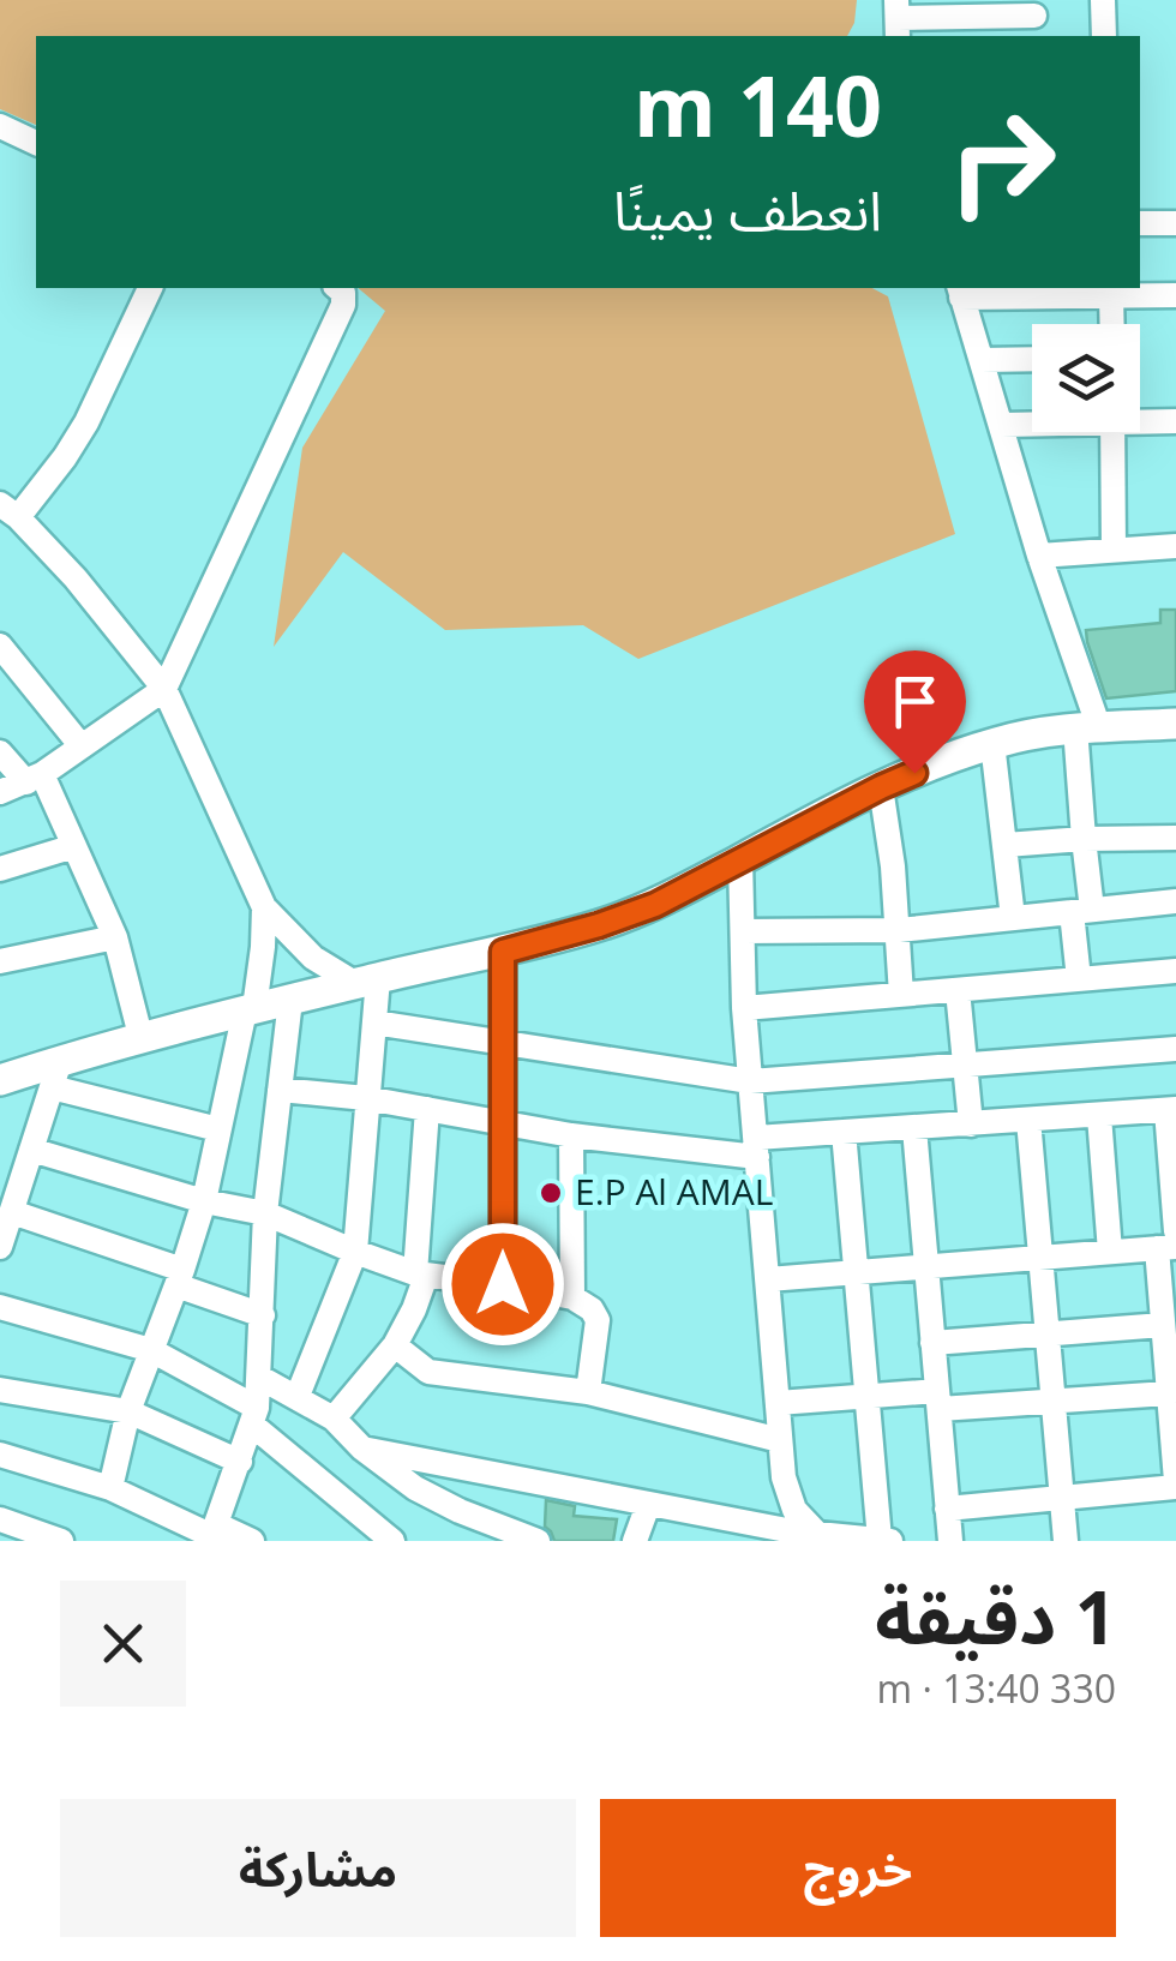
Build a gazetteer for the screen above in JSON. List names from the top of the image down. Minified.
{"places":["E.P Al AMAL"],"page":{"turn":["140 m","انعطف يمينًا"],"heading":["1 دقيقة","330 m · 13:40"],"buttons":["خروج","مشاركة"]}}
